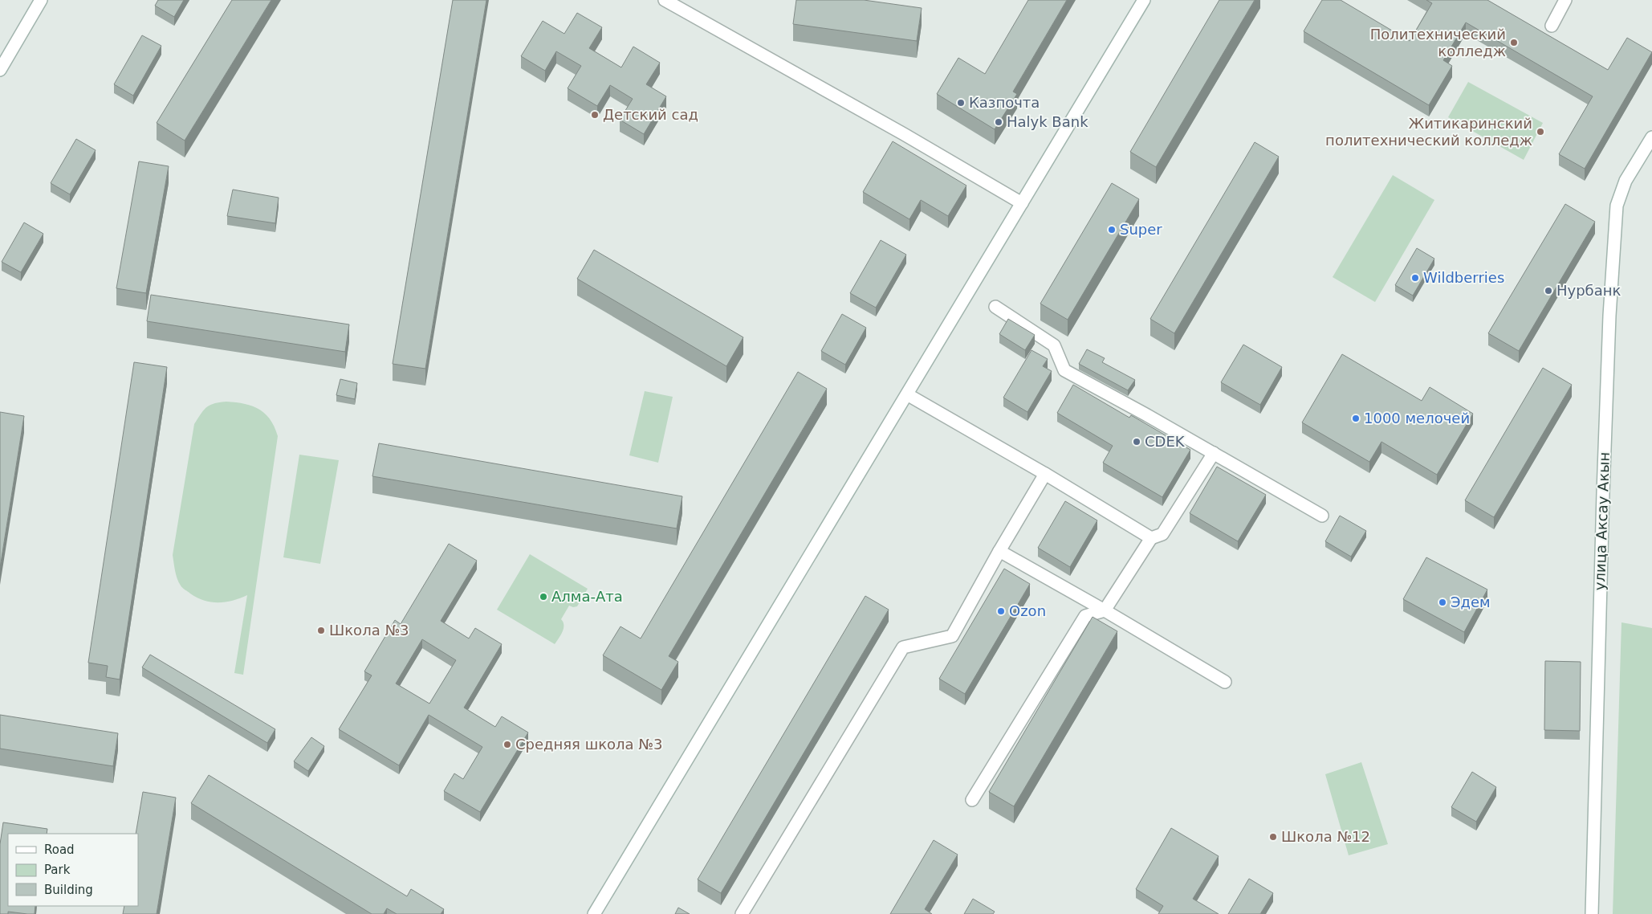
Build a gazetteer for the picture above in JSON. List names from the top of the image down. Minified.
{"streets":{"street":["улица Аксау Акын"]},"places":["Политехнический колледж","Казпочта","Детский сад","Halyk Bank","Житикаринский политехнический колледж","Super","Wildberries","Нурбанк","1000 мелочей","CDEK","Алма-Ата","Эдем","Ozon","Школа №3","Средняя школа №3","Школа №12"],"legend":["Road","Park","Building"]}
